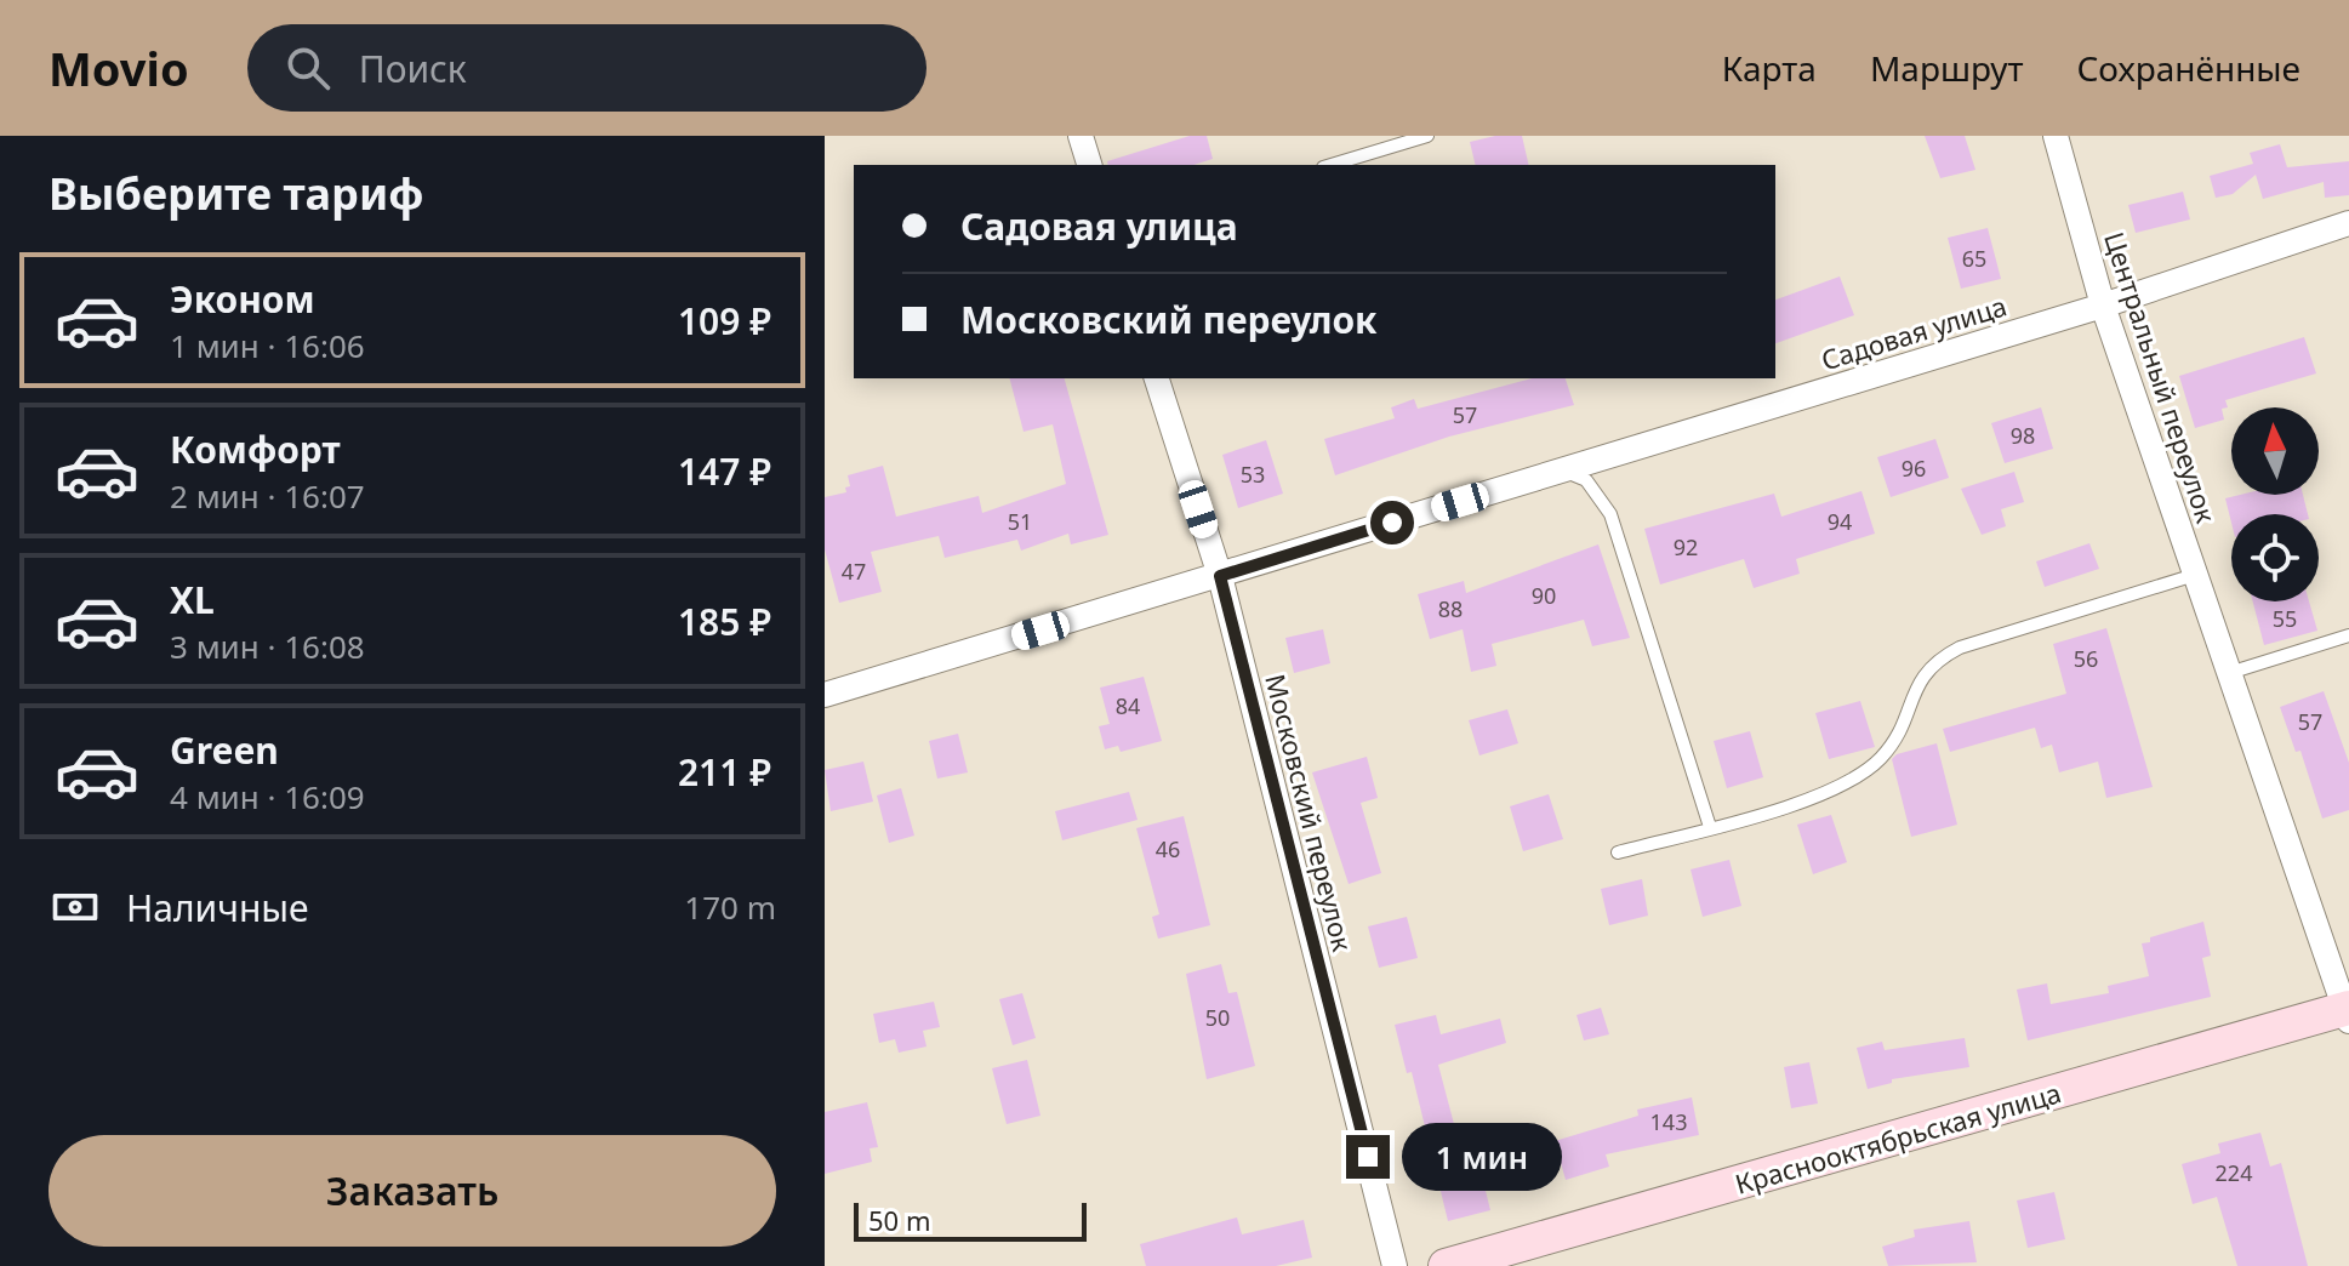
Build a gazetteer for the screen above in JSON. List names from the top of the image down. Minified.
{"streets":{"main road":["Краснооктябрьская улица"],"street":["Садовая улица","Центральный переулок","Московский переулок"]},"crossings":[["Садовая улица","Центральный переулок"],["Садовая улица","Московский переулок"],["Центральный переулок","Краснооктябрьская улица"]],"house_numbers":["65","57","98","96","53","51","94","92","47","90","88","55","56","84","57","46","50","143","224"],"scale_bar":"50 m","north":"top","page":{"header":"Movio","search":"Поиск","nav":["Карта","Маршрут","Сохранённые"],"heading":"Выберите тариф","banner":["Садовая улица","Московский переулок"],"list":[{"name":"Эконом","note":"1 мин · 16:06","value":"109 ₽"},{"name":"Комфорт","note":"2 мин · 16:07","value":"147 ₽"},{"name":"XL","note":"3 мин · 16:08","value":"185 ₽"},{"name":"Green","note":"4 мин · 16:09","value":"211 ₽"}],"pay":["Наличные","170 m"],"buttons":"Заказать","bubble":"1 мин","scale":"50 m"}}
